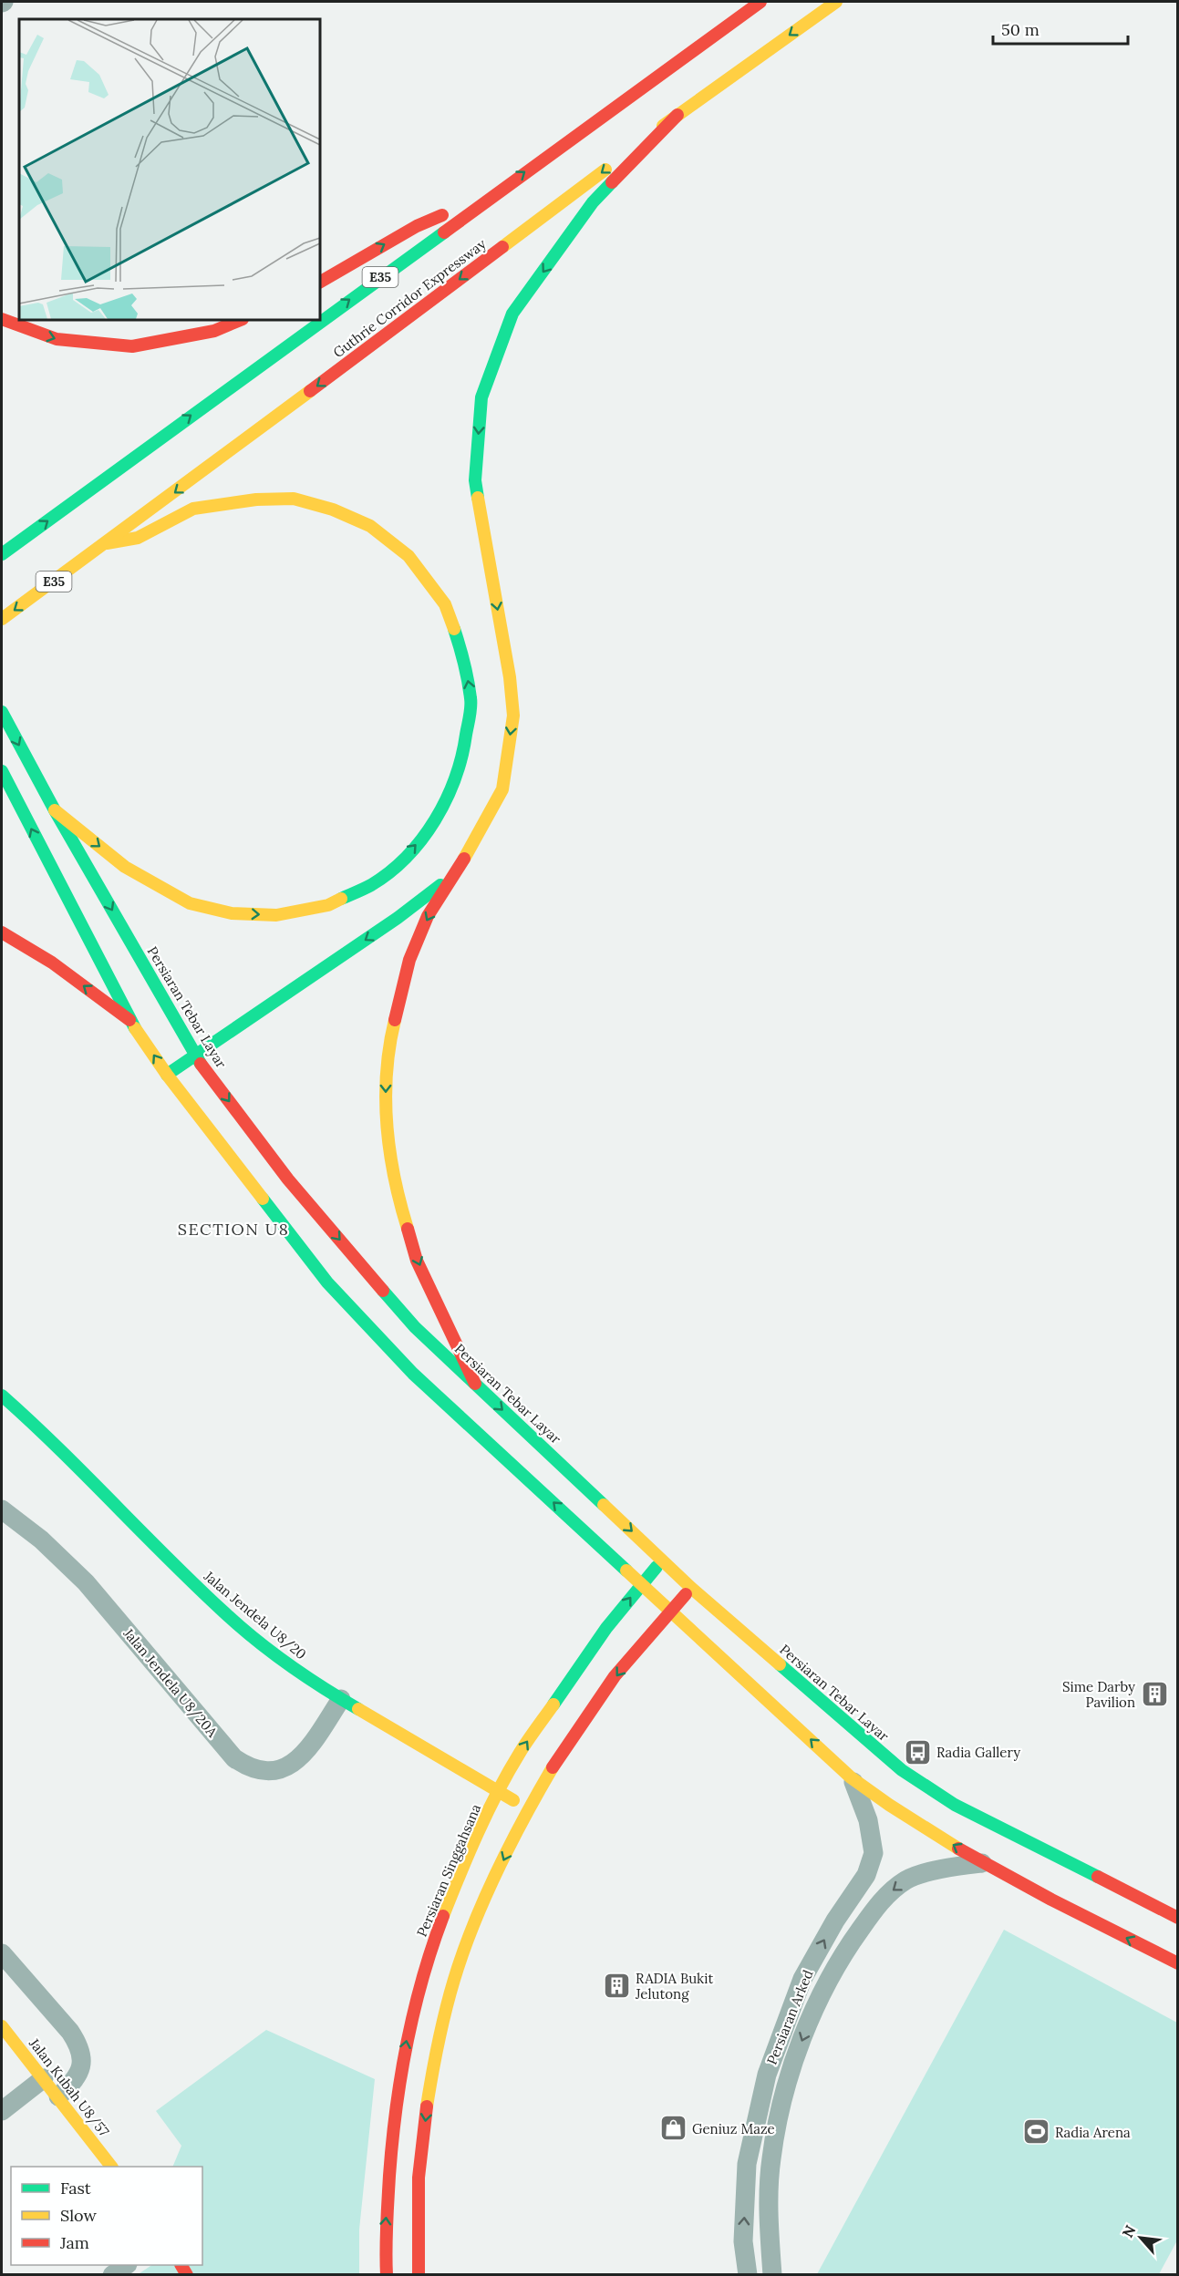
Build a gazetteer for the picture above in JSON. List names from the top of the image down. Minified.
{"streets":{"main road":["E35","Guthrie Corridor Expressway","Persiaran Tebar Layar","Jalan Jendela U8/20","Persiaran Singgahsana","Jalan Kubah U8/57"],"street":["Jalan Jendela U8/20A","Persiaran Arked"]},"crossings":[["Persiaran Tebar Layar","Persiaran Singgahsana"],["Jalan Jendela U8/20","Jalan Jendela U8/20A"],["Jalan Jendela U8/20","Persiaran Singgahsana"]],"districts":["SECTION U8"],"places":{"building":["Sime Darby Pavilion","RADIA Bukit Jelutong"],"bus stop":["Radia Gallery"],"shop":["Geniuz Maze"],"sports":["Radia Arena"]},"legend":["Fast","Slow","Jam"],"scale_bar":"50 m","north":"top left"}
